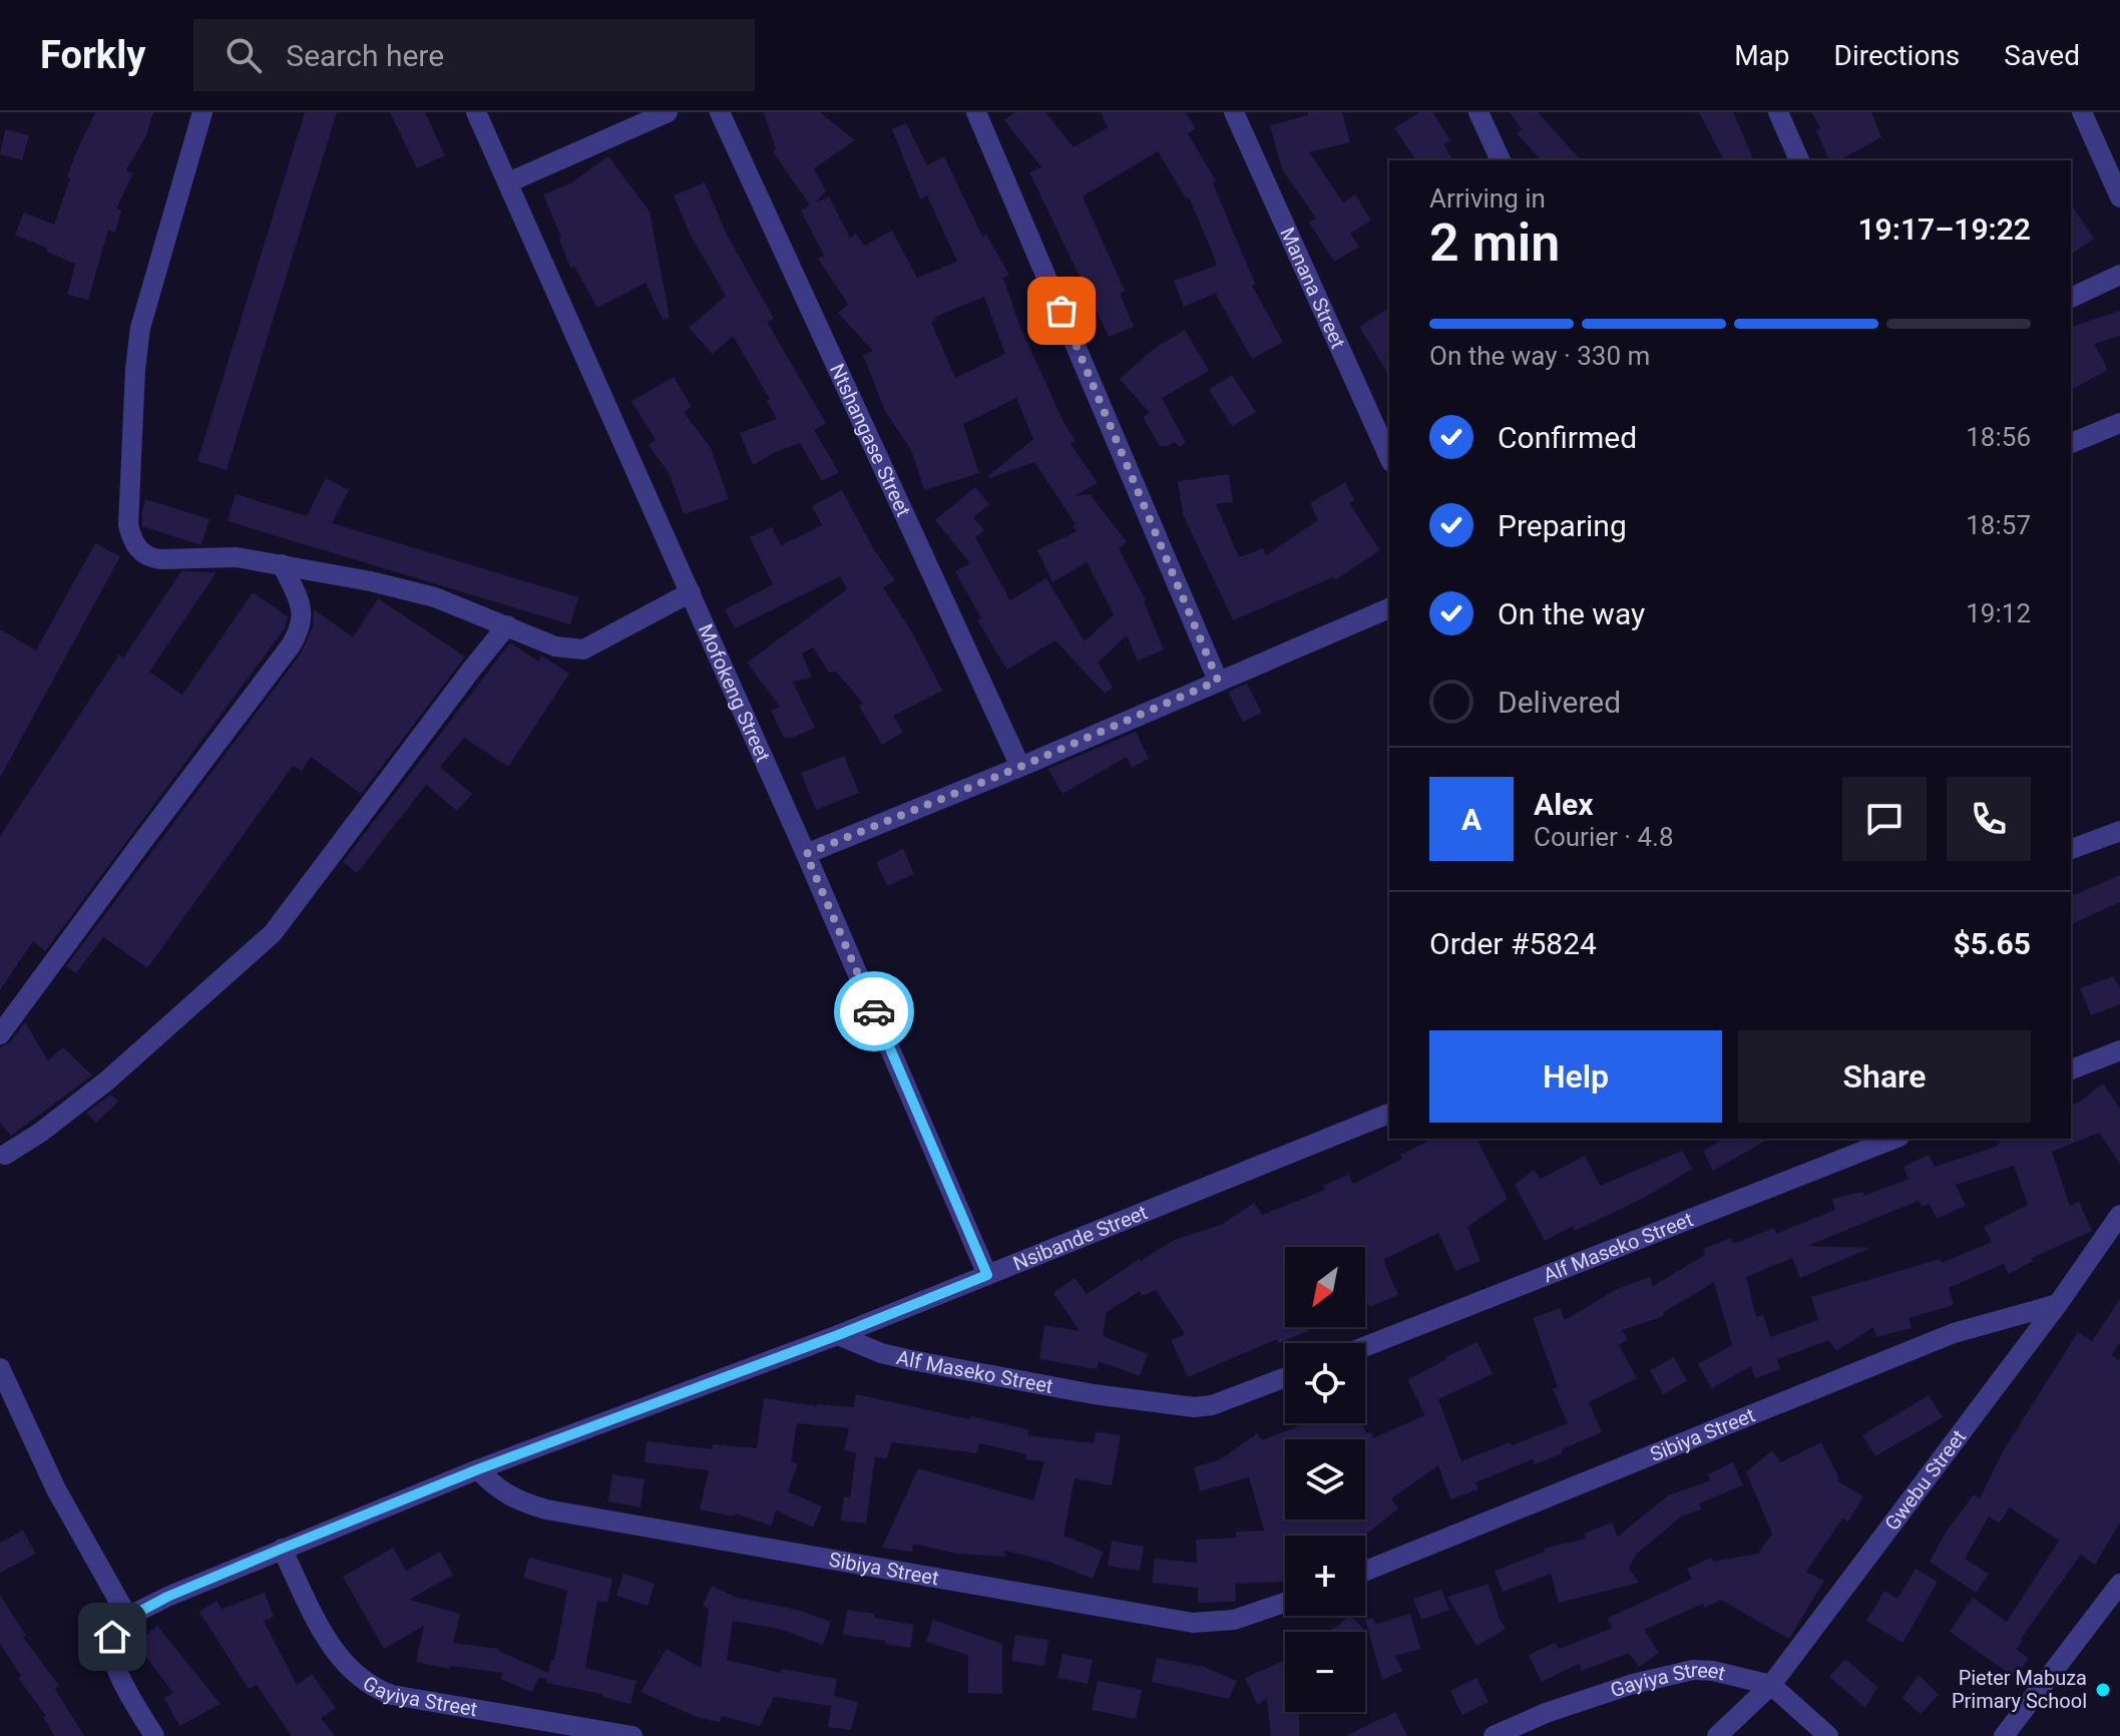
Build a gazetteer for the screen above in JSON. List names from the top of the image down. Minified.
{"streets":{"street":["Manana Street","Ntshangase Street","Mofokeng Street","Nsibande Street","Alf Maseko Street","Sibiya Street","Gwebu Street","Gayiya Street"]},"crossings":[["Mofokeng Street","Nsibande Street"],["Nsibande Street","Alf Maseko Street"],["Nsibande Street","Sibiya Street"],["Nsibande Street","Gayiya Street"],["Sibiya Street","Gwebu Street"],["Gwebu Street","Gayiya Street"]],"places":["Pieter Mabuza Primary School"],"north":"bottom left","page":{"header":"Forkly","search":"Search here","nav":["Map","Directions","Saved"],"heading":["2 min","Arriving in","19:17–19:22"],"panel":["Alex","Courier · 4.8","Order #5824","$5.65"],"bar":"On the way · 330 m","list":[["Confirmed","18:56"],["Preparing","18:57"],["On the way","19:12"],"Delivered"],"round":"A","buttons":["Help","Share"],"map_buttons":["+","−"]}}
